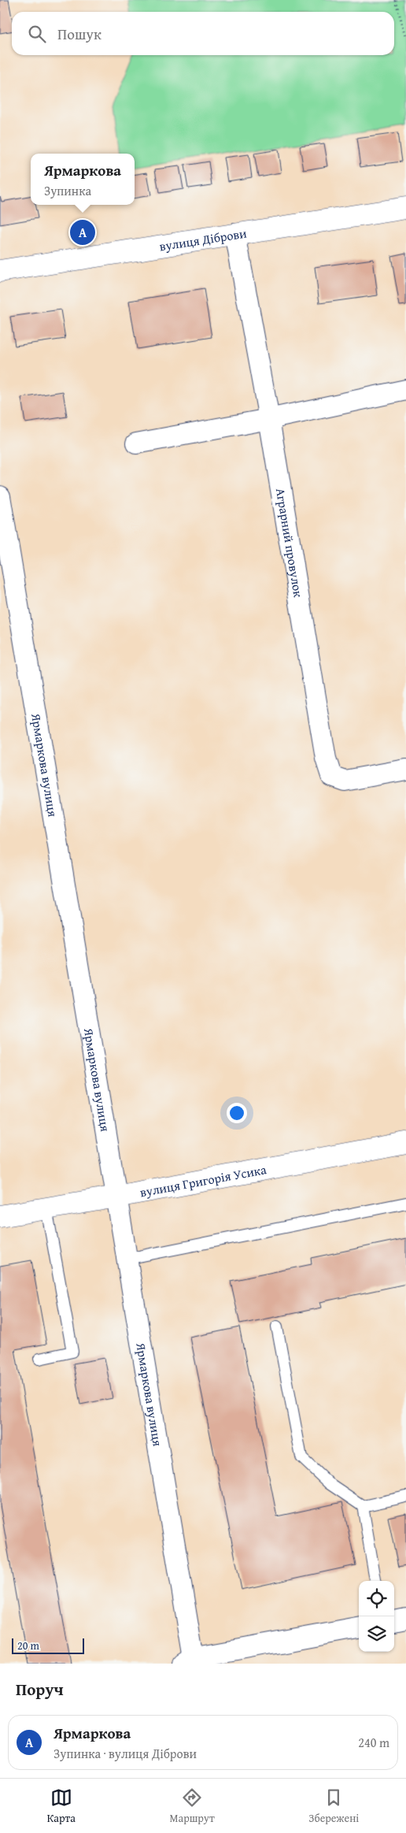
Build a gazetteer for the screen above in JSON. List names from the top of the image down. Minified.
{"streets":{"street":["вулиця Діброви","Аграрний провулок","Ярмаркова вулиця","вулиця Григорія Усика"]},"crossings":[["вулиця Діброви","Аграрний провулок"],["Ярмаркова вулиця","вулиця Григорія Усика"]],"scale_bar":"20 m","page":{"search":"Пошук","popup":["Ярмаркова","Зупинка"],"pins":"A","scale":"20 m","heading":"Поруч","list":[{"mark":"A","name":"Ярмаркова","note":"Зупинка · вулиця Діброви","value":"240 m"}],"nav":["Карта","Маршрут","Збережені"]}}
